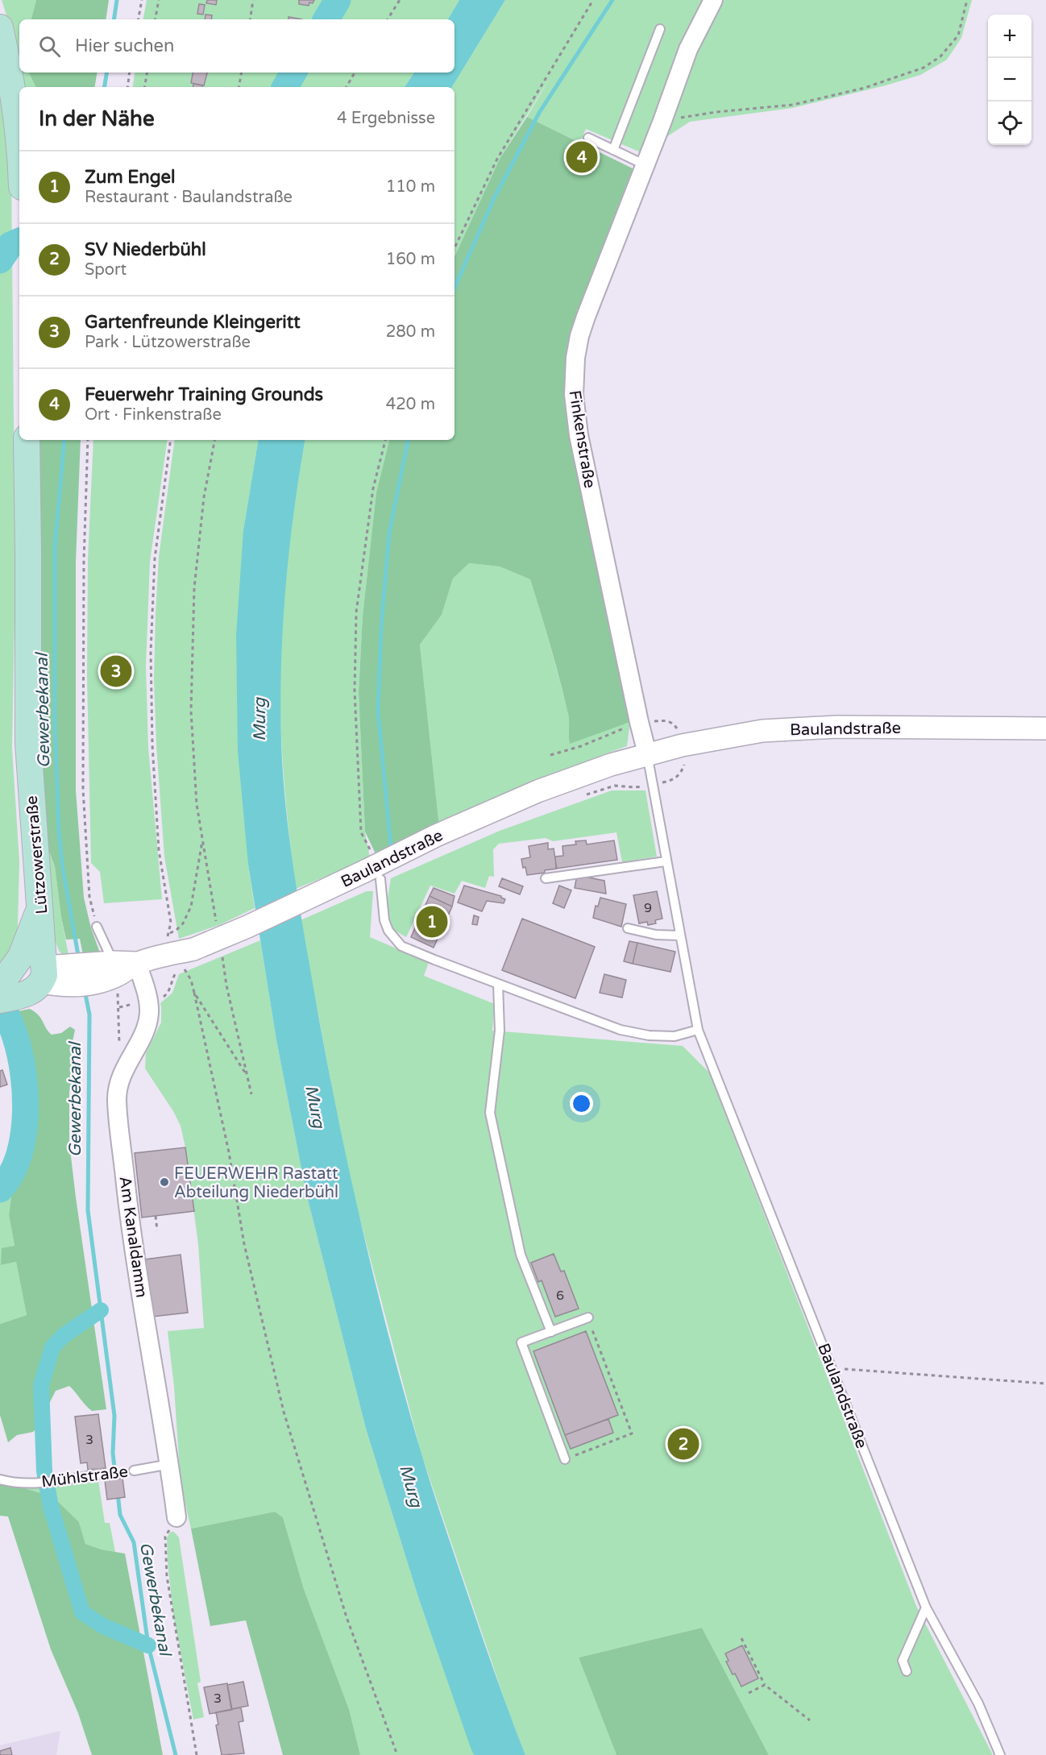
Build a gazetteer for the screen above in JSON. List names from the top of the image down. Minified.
{"streets":{"main road":["Baulandstraße","Lützowerstraße"],"street":["Finkenstraße","Am Kanaldamm"],"lane":["Mühlstraße"]},"crossings":[["Finkenstraße","Baulandstraße"],["Baulandstraße","Lützowerstraße"],["Baulandstraße","Am Kanaldamm"],["Am Kanaldamm","Mühlstraße"]],"water":["Gewerbekanal","Murg"],"places":["FEUERWEHR Rastatt Abteilung Niederbühl"],"house_numbers":["9","6","3","3"],"page":{"map_buttons":["+","−"],"search":"Hier suchen","heading":["In der Nähe","4 Ergebnisse"],"pins":["4","3","1","2"],"list":[{"mark":"1","name":"Zum Engel","note":"Restaurant · Baulandstraße","value":"110 m"},{"mark":"2","name":"SV Niederbühl","note":"Sport","value":"160 m"},{"mark":"3","name":"Gartenfreunde Kleingeritt","note":"Park · Lützowerstraße","value":"280 m"},{"mark":"4","name":"Feuerwehr Training Grounds","note":"Ort · Finkenstraße","value":"420 m"}]}}
